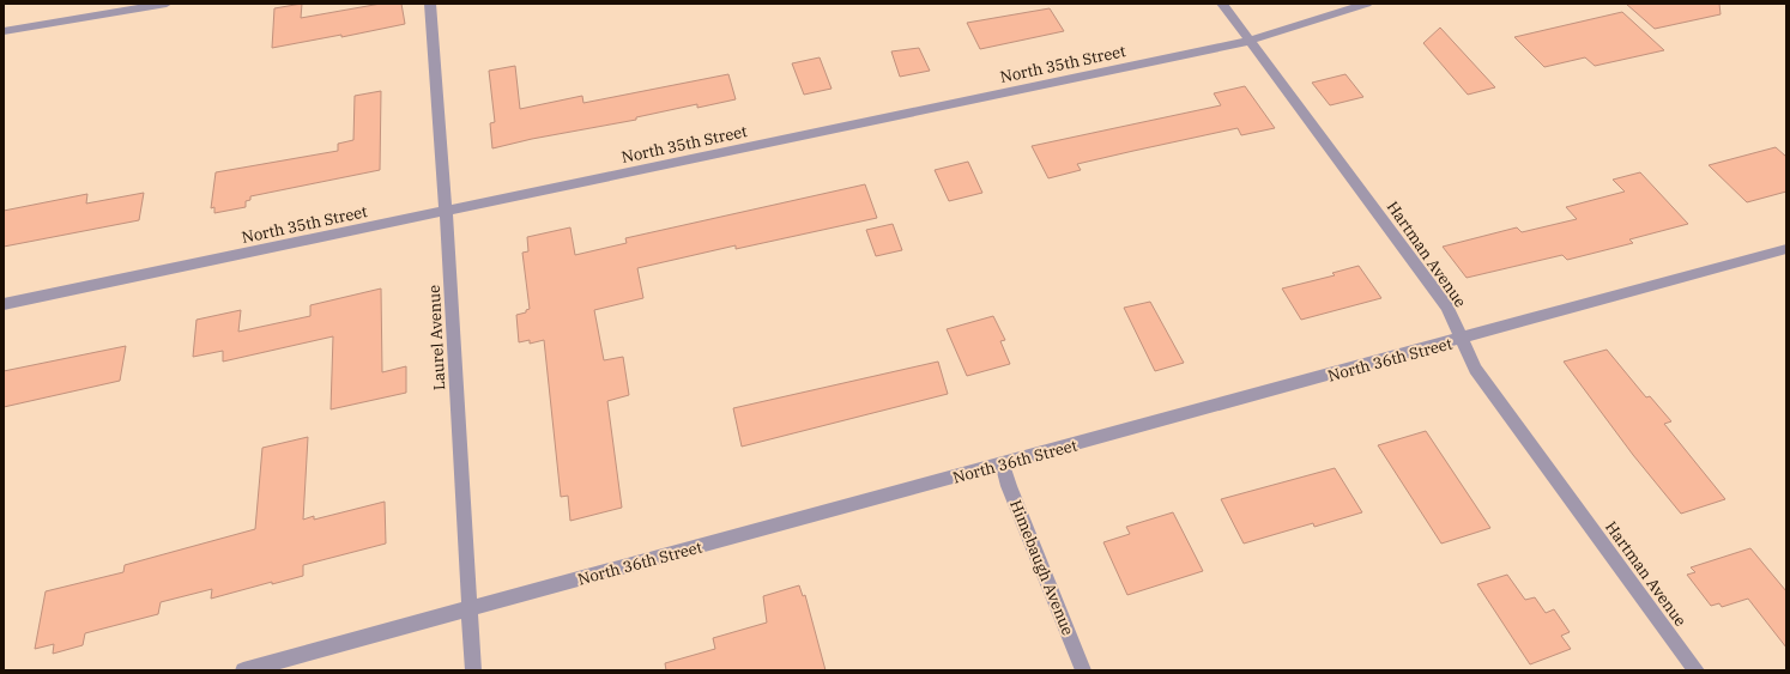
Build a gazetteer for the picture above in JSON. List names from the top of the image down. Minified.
{"streets":{"street":["North 35th Street","Hartman Avenue","Laurel Avenue","North 36th Street","Himebaugh Avenue"]},"crossings":[["North 35th Street","Hartman Avenue"],["North 35th Street","Laurel Avenue"],["Hartman Avenue","North 36th Street"],["Laurel Avenue","North 36th Street"],["North 36th Street","Himebaugh Avenue"]]}
